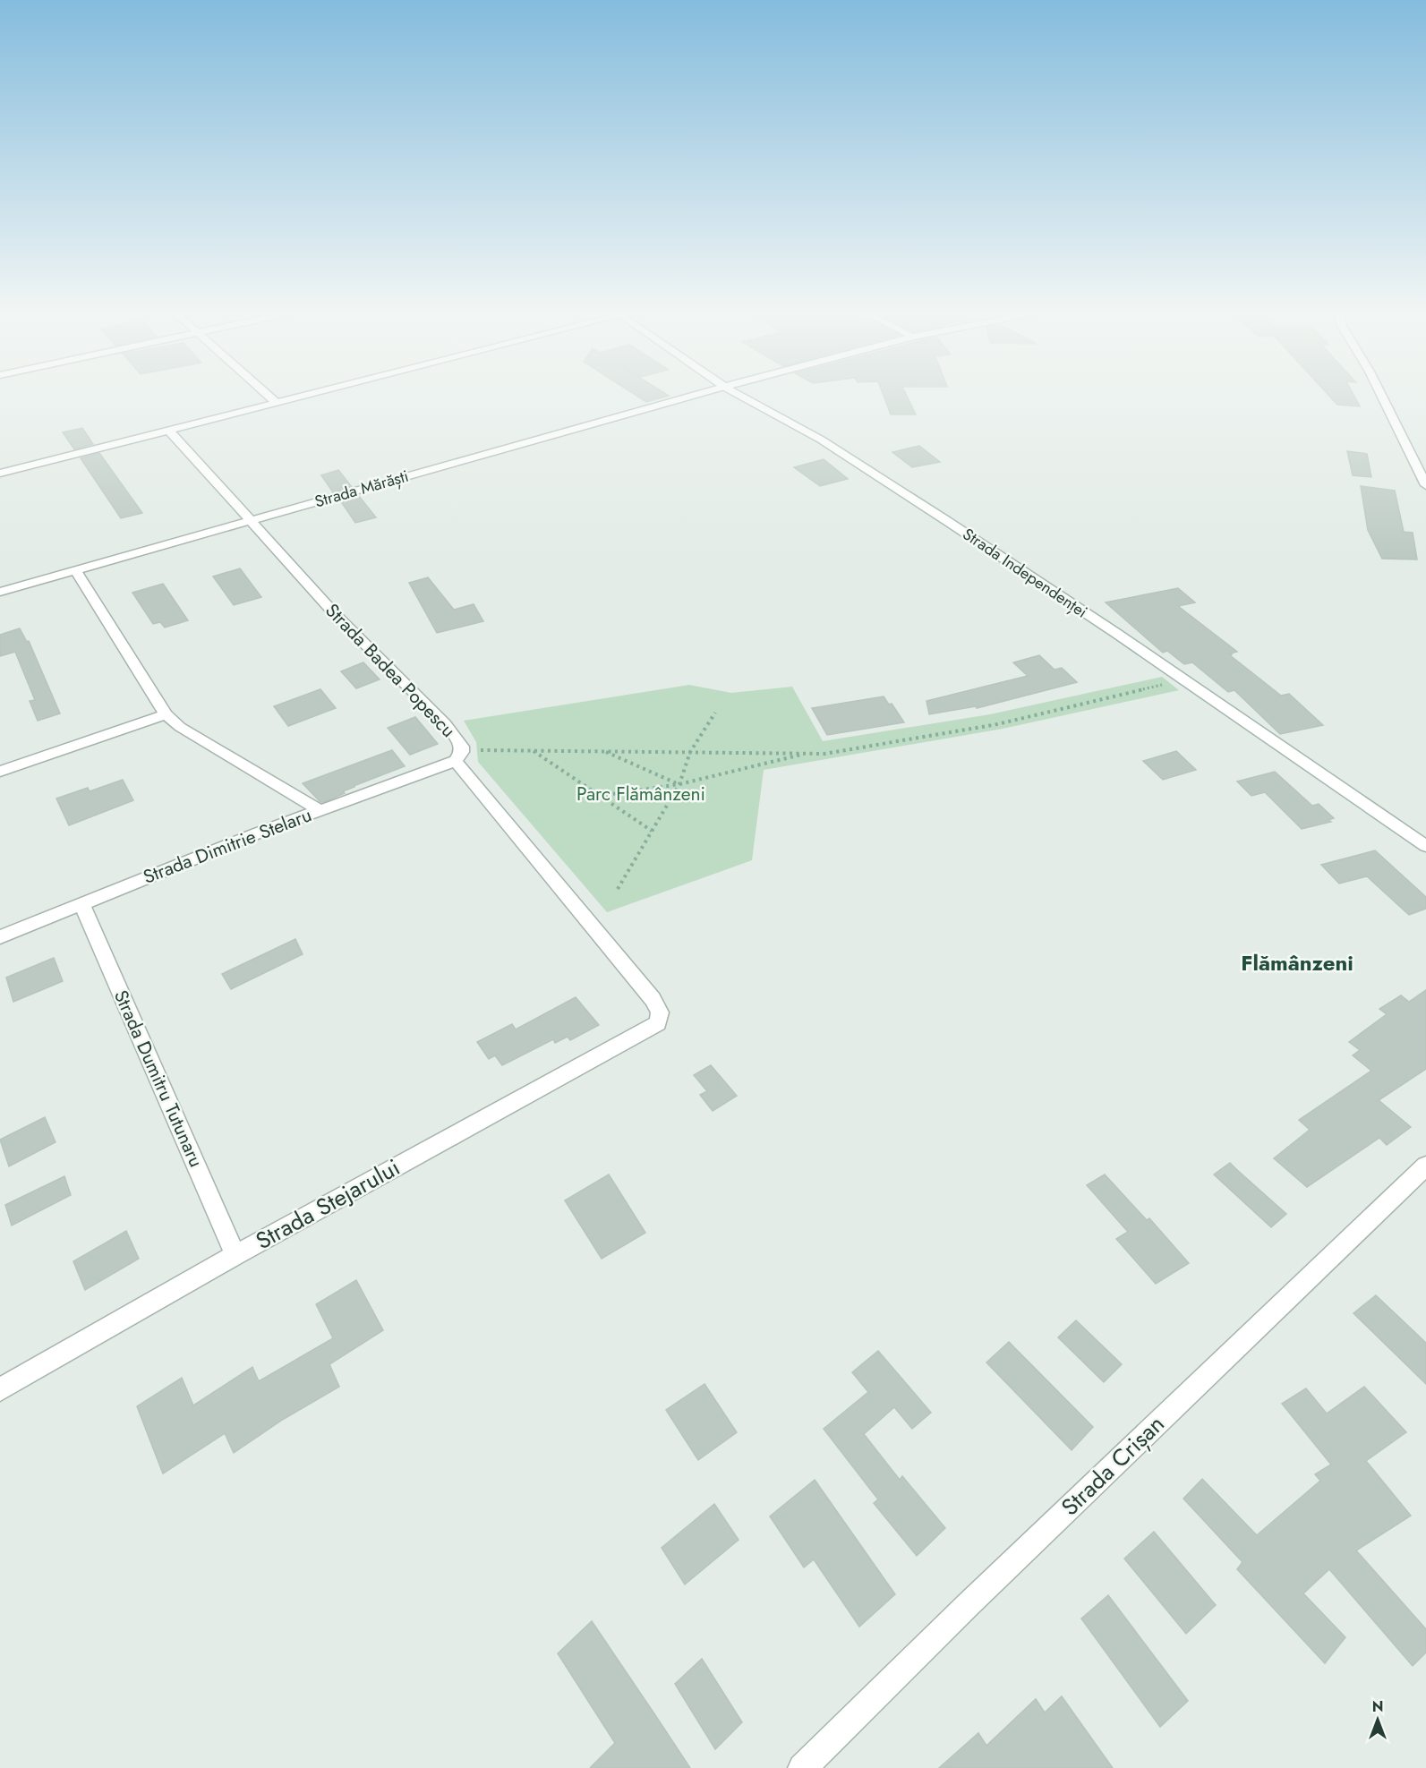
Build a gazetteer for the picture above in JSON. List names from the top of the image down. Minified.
{"streets":{"street":["Strada Mărăști","Strada Independenței","Strada Badea Popescu","Strada Dimitrie Stelaru","Strada Dumitru Tutunaru","Strada Stejarului","Strada Crișan"]},"crossings":[["Strada Mărăști","Strada Badea Popescu"],["Strada Badea Popescu","Strada Dimitrie Stelaru"],["Strada Badea Popescu","Strada Stejarului"],["Strada Dimitrie Stelaru","Strada Dumitru Tutunaru"],["Strada Dumitru Tutunaru","Strada Stejarului"]],"districts":["Flămânzeni"],"parks":["Parc Flămânzeni"],"north":"top"}
